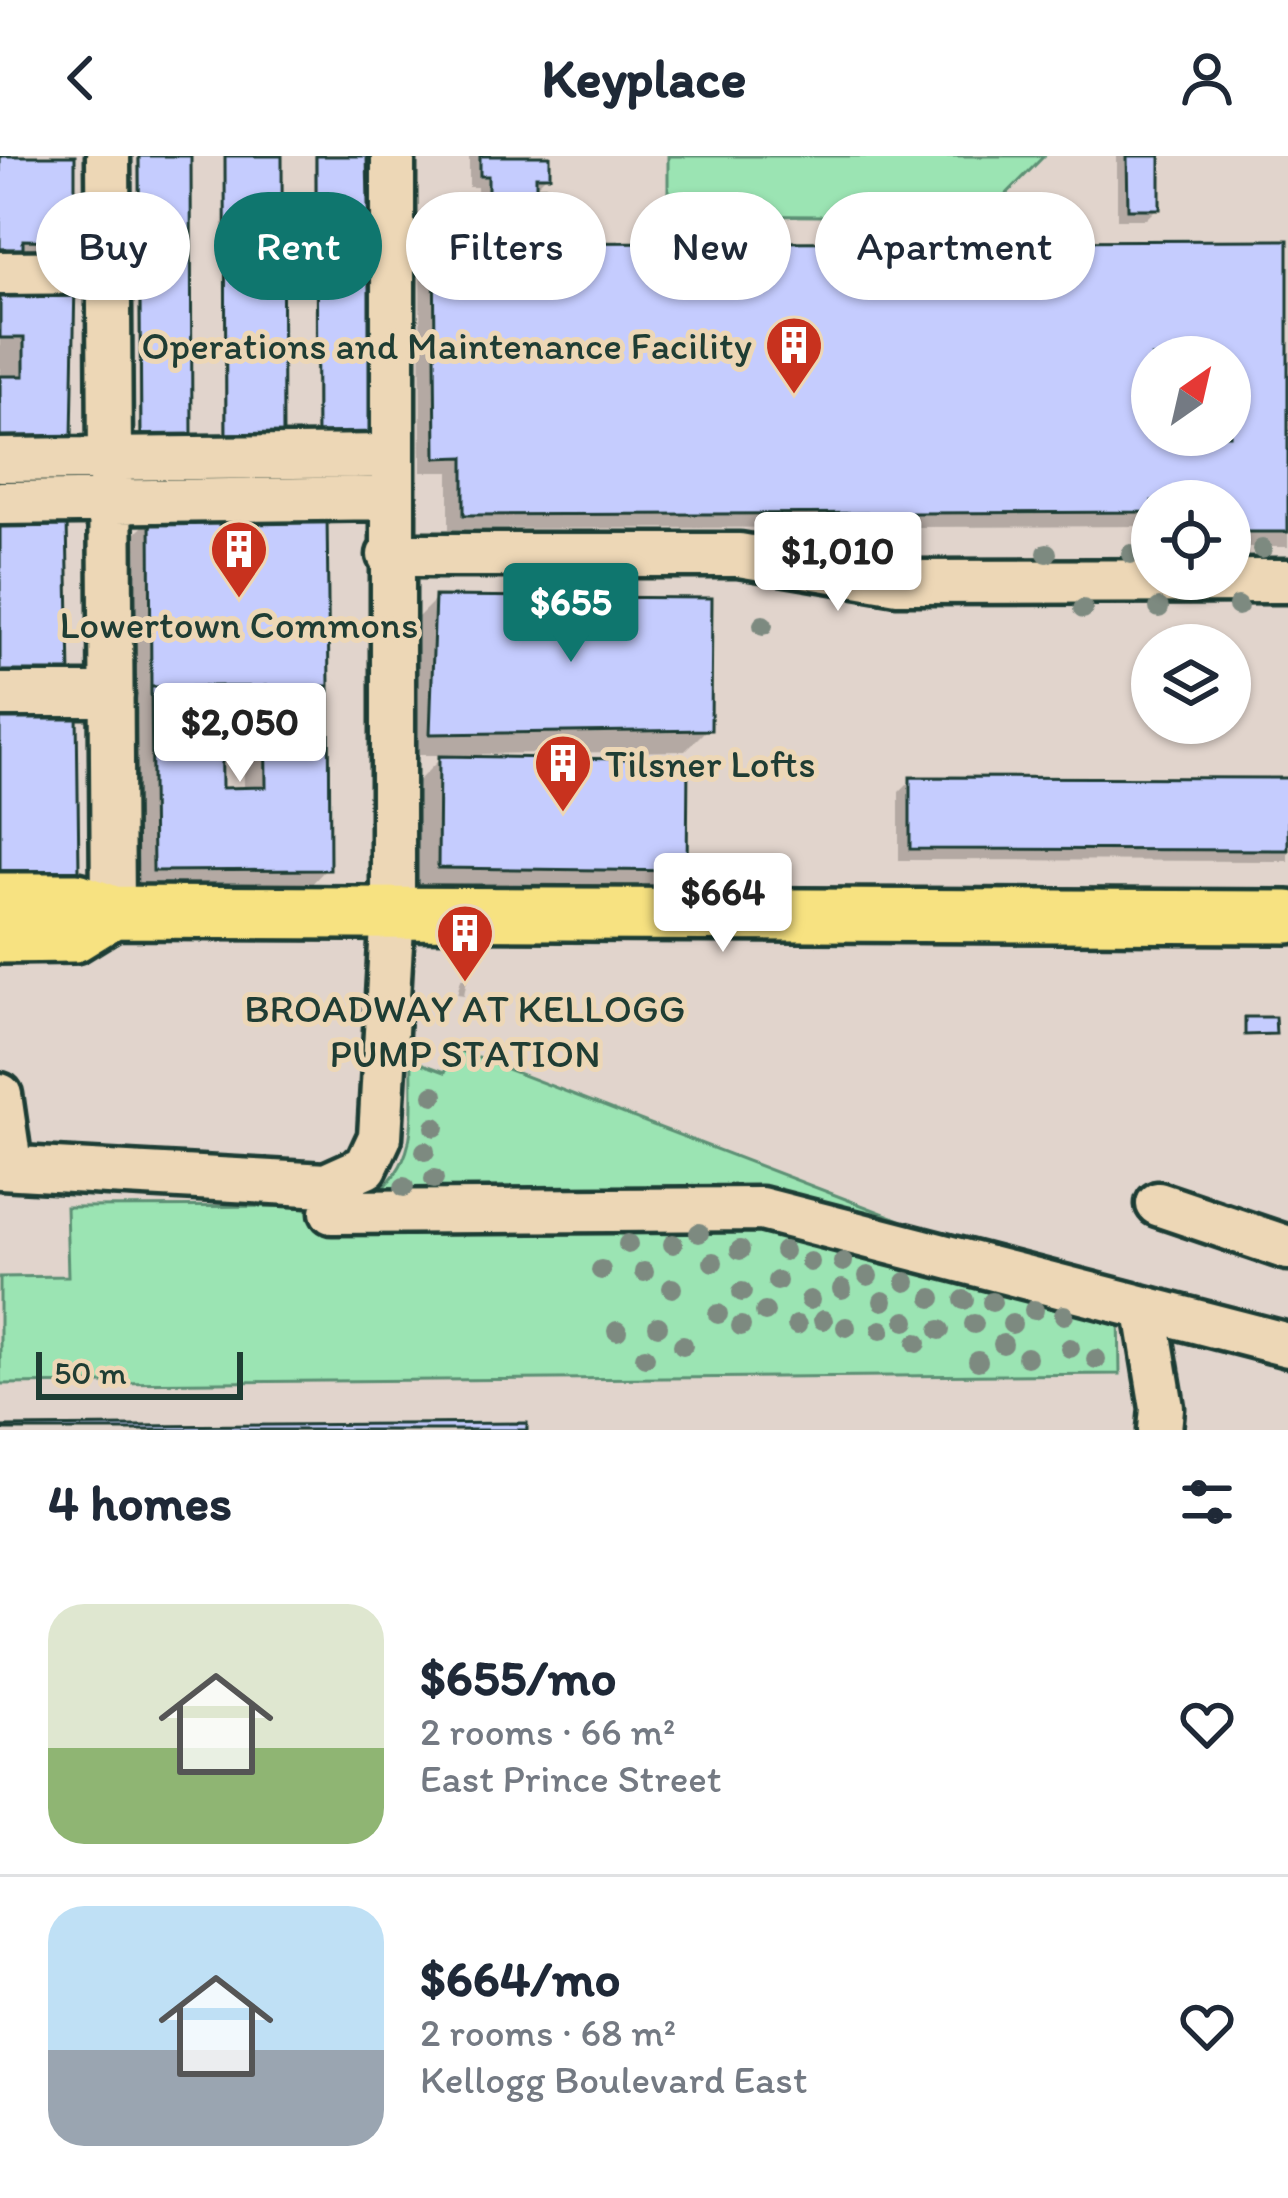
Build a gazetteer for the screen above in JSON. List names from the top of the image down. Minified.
{"places":{"building":["Operations and Maintenance Facility","Lowertown Commons","Tilsner Lofts","BROADWAY AT KELLOGG PUMP STATION"]},"scale_bar":"50 m","north":"top right","page":{"header":"Keyplace","chip":["Buy","Rent","Filters","New","Apartment"],"price":["$1,010","$655","$2,050","$664"],"scale":"50 m","heading":"4 homes","list":[{"name":"$655/mo","note":"2 rooms · 66 m² · East Prince Street"},{"name":"$664/mo","note":"2 rooms · 68 m² · Kellogg Boulevard East"}]}}
